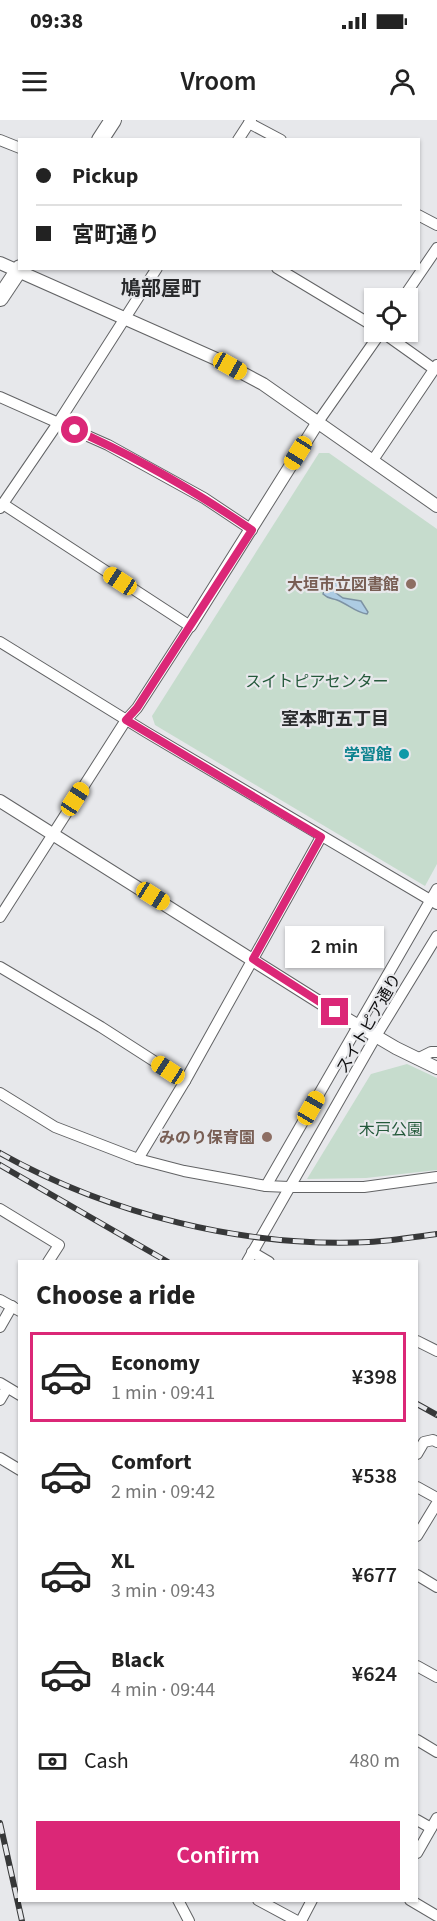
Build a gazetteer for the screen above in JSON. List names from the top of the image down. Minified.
{"streets":{"street":["スイトピア通り"]},"districts":["鳩部屋町","室本町五丁目"],"parks":["スイトピアセンター","木戸公園"],"places":["大垣市立図書館","学習館","みのり保育園"],"page":{"status":"09:38","header":"Vroom","banner":["Pickup","宮町通り"],"bubble":"2 min","heading":"Choose a ride","list":[{"name":"Economy","note":"1 min · 09:41","value":"¥398"},{"name":"Comfort","note":"2 min · 09:42","value":"¥538"},{"name":"XL","note":"3 min · 09:43","value":"¥677"},{"name":"Black","note":"4 min · 09:44","value":"¥624"}],"pay":["Cash","480 m"],"buttons":"Confirm"}}
